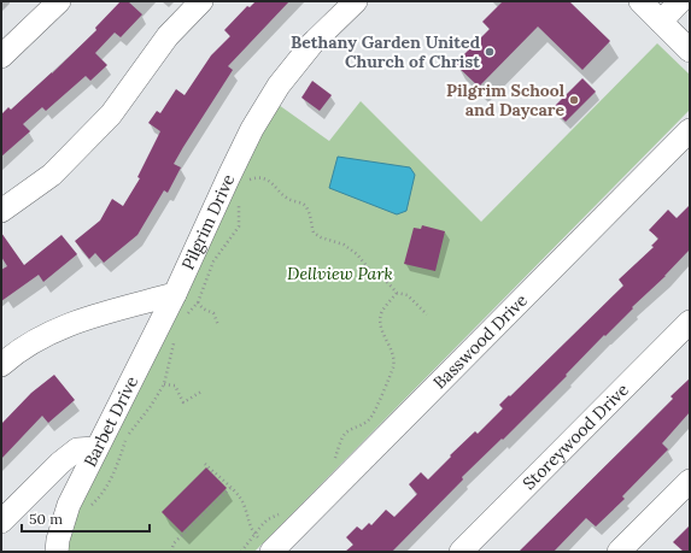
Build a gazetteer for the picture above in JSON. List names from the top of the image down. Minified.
{"streets":{"street":["Pilgrim Drive","Basswood Drive","Barbet Drive","Storeywood Drive"]},"crossings":[["Pilgrim Drive","Barbet Drive"]],"parks":["Dellview Park"],"places":["Bethany Garden United Church of Christ","Pilgrim School and Daycare"],"scale_bar":"50 m"}
